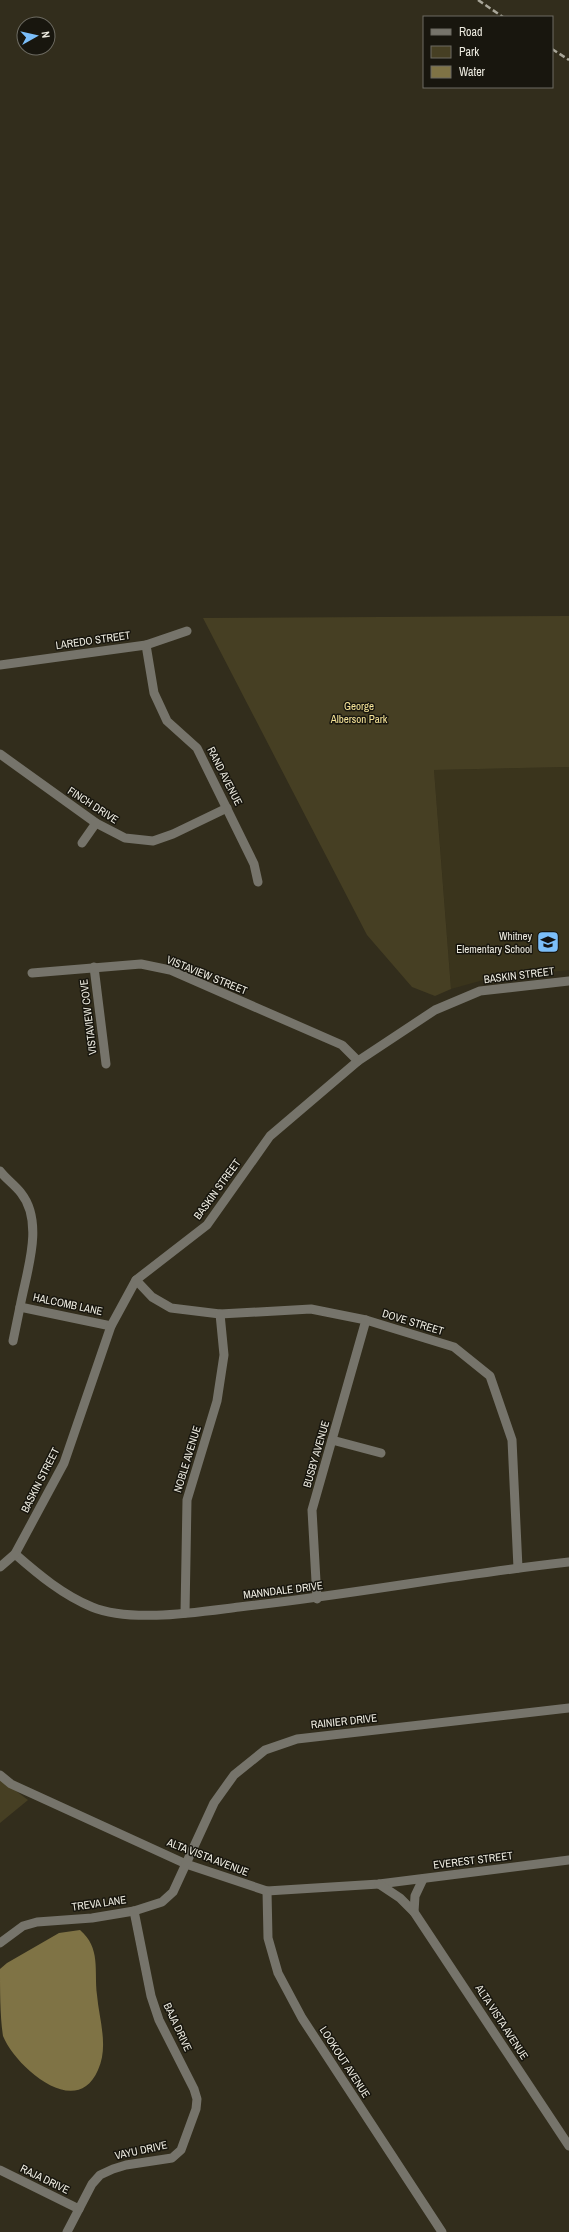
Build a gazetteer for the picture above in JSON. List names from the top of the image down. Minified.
{"streets":{"street":["LAREDO STREET","RAND AVENUE","FINCH DRIVE","VISTAVIEW STREET","BASKIN STREET","VISTAVIEW COVE","HALCOMB LANE","DOVE STREET","BUSBY AVENUE","NOBLE AVENUE","MANNDALE DRIVE","RAINIER DRIVE","ALTA VISTA AVENUE","EVEREST STREET","TREVA LANE","BAJA DRIVE","LOOKOUT AVENUE","VAYU DRIVE","RAJA DRIVE"]},"crossings":[["LAREDO STREET","RAND AVENUE"],["RAND AVENUE","FINCH DRIVE"],["VISTAVIEW STREET","BASKIN STREET"],["VISTAVIEW STREET","VISTAVIEW COVE"],["BASKIN STREET","HALCOMB LANE"],["BASKIN STREET","DOVE STREET"],["BASKIN STREET","MANNDALE DRIVE"],["DOVE STREET","BUSBY AVENUE"],["DOVE STREET","NOBLE AVENUE"],["DOVE STREET","MANNDALE DRIVE"],["BUSBY AVENUE","MANNDALE DRIVE"],["NOBLE AVENUE","MANNDALE DRIVE"],["RAINIER DRIVE","ALTA VISTA AVENUE"],["RAINIER DRIVE","TREVA LANE"],["ALTA VISTA AVENUE","EVEREST STREET"],["ALTA VISTA AVENUE","TREVA LANE"],["ALTA VISTA AVENUE","LOOKOUT AVENUE"],["TREVA LANE","BAJA DRIVE"],["BAJA DRIVE","VAYU DRIVE"],["VAYU DRIVE","RAJA DRIVE"]],"parks":["George Alberson Park"],"places":{"school or university":["Whitney Elementary School"]},"legend":["Road","Park","Water"],"north":"right"}
